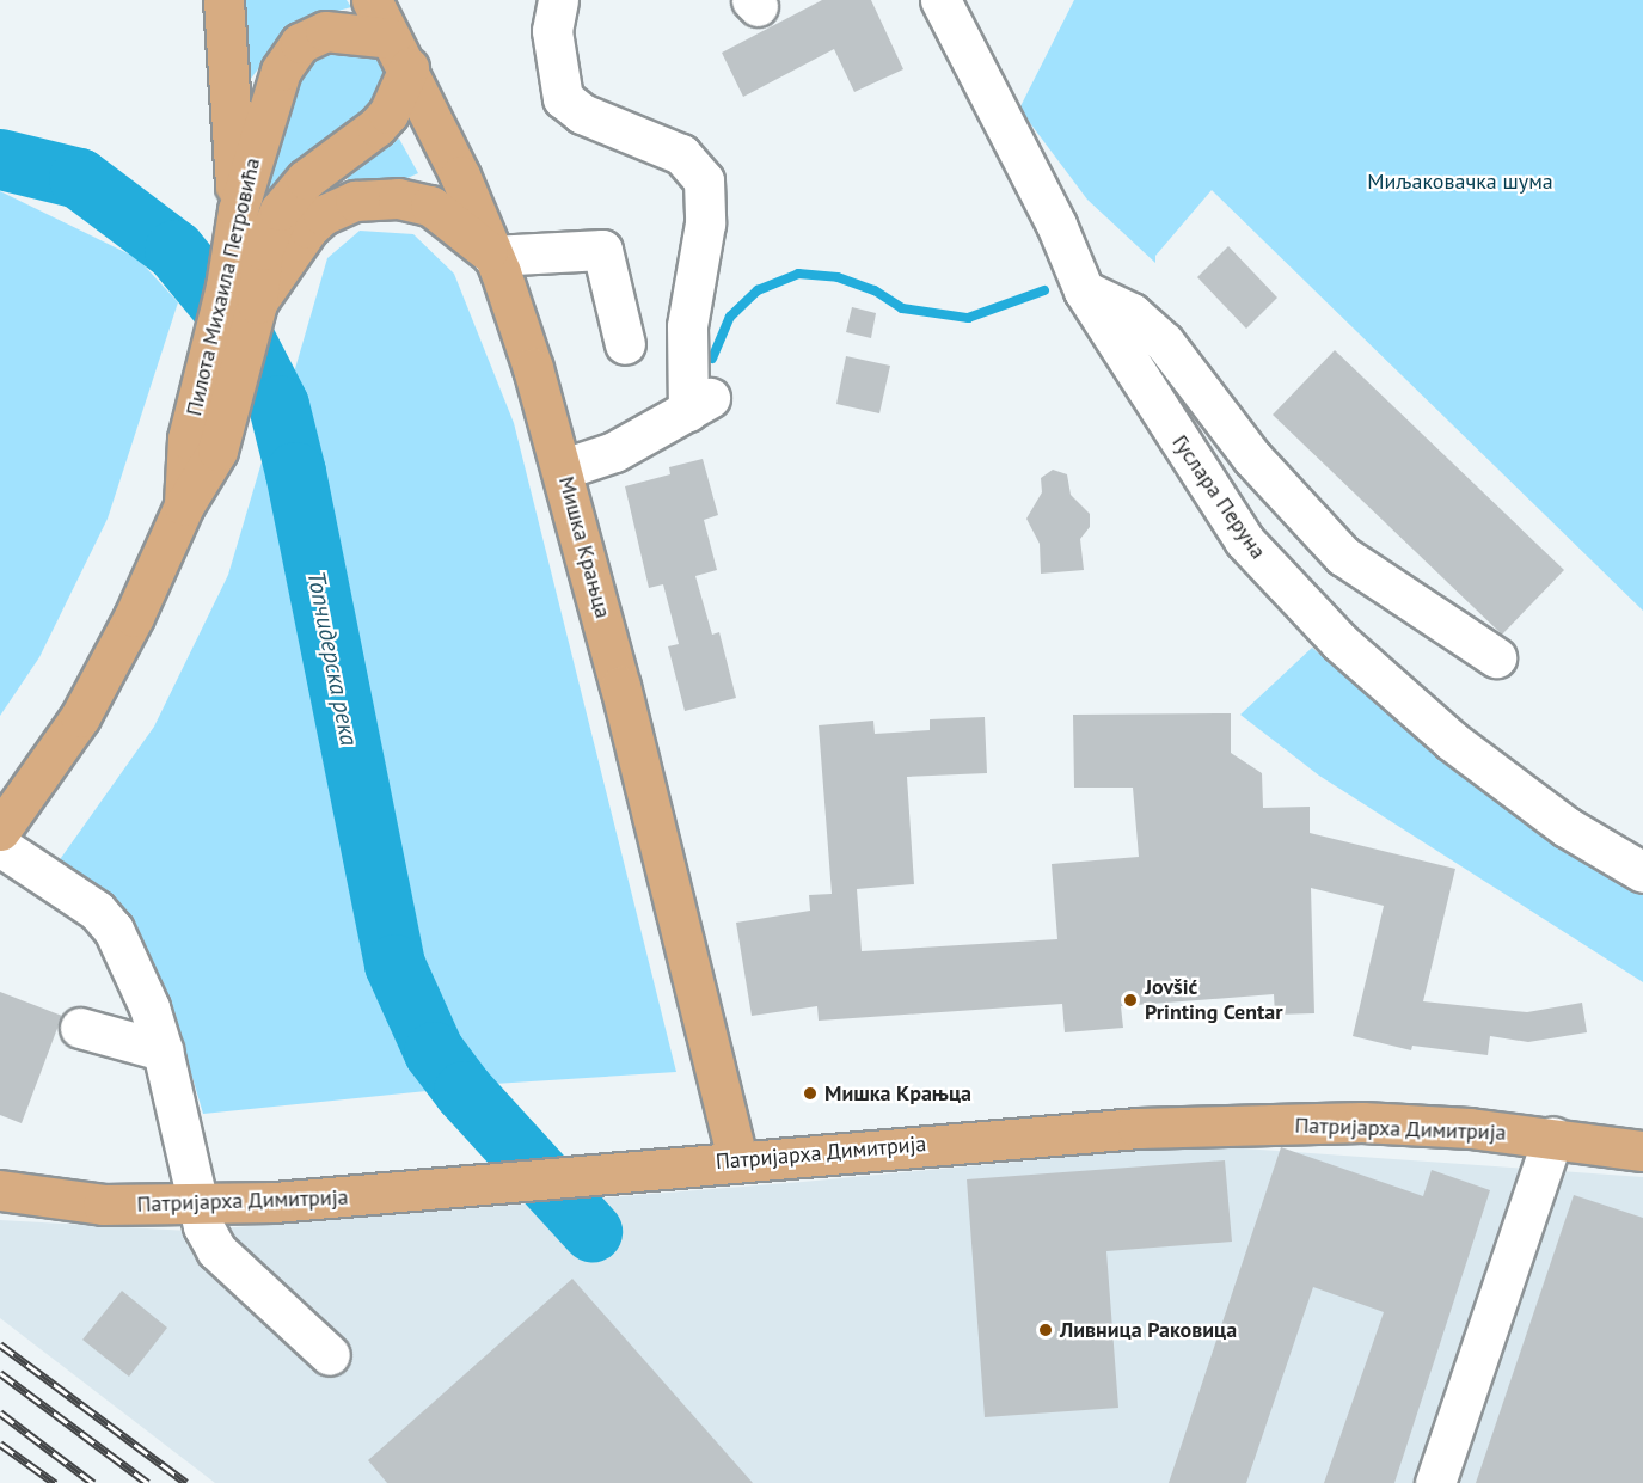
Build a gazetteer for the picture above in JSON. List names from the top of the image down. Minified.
{"streets":{"main road":["Пилота Михаила Петровића","Мишка Крањца","Патријарха Димитрија"],"street":["Гуслара Перуна"]},"crossings":[["Пилота Михаила Петровића","Мишка Крањца"],["Мишка Крањца","Патријарха Димитрија"]],"water":["Топчидерска река"],"parks":["Миљаковачка шума"],"places":["Jovšić Printing Centar","Мишка Крањца","Ливница Раковица"]}
